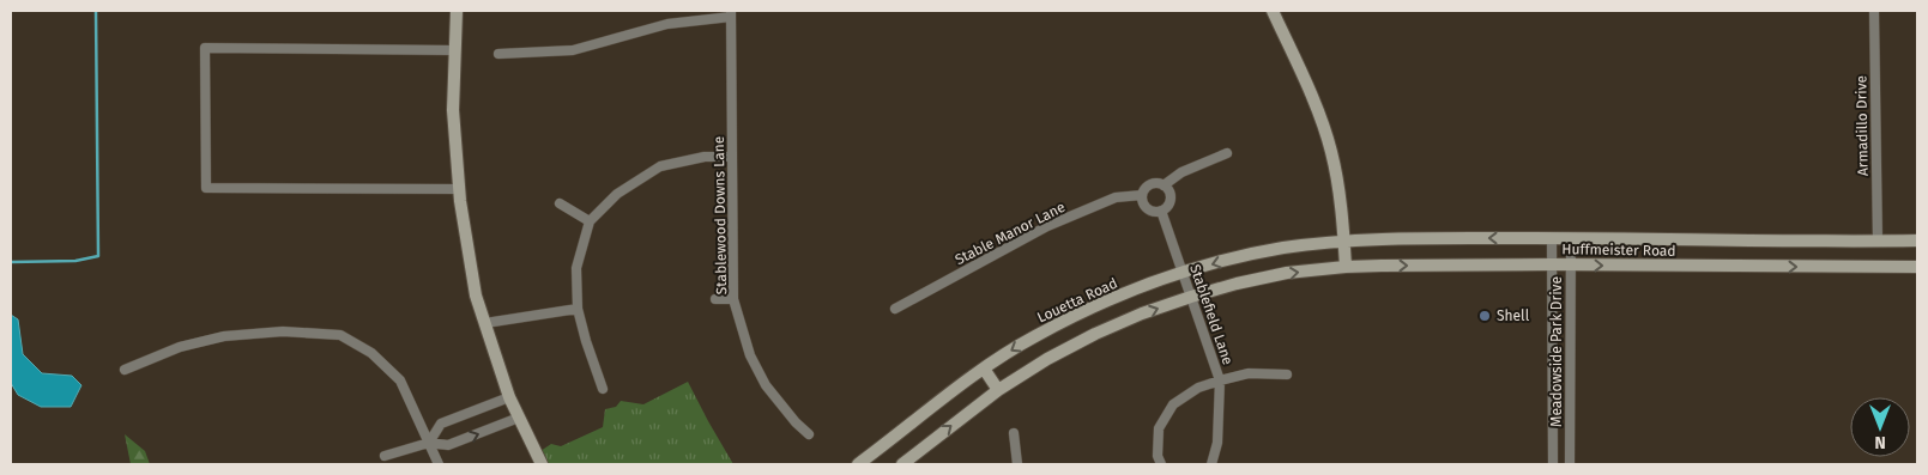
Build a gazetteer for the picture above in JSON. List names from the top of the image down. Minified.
{"streets":{"main road":["Huffmeister Road","Louetta Road"],"street":["Armadillo Drive","Stablewood Downs Lane","Stable Manor Lane","Stablefield Lane","Meadowside Park Drive"]},"crossings":[["Armadillo Drive","Huffmeister Road"],["Stable Manor Lane","Stablefield Lane"],["Huffmeister Road","Louetta Road"],["Huffmeister Road","Meadowside Park Drive"],["Louetta Road","Stablefield Lane"]],"places":["Shell"],"north":"bottom"}
